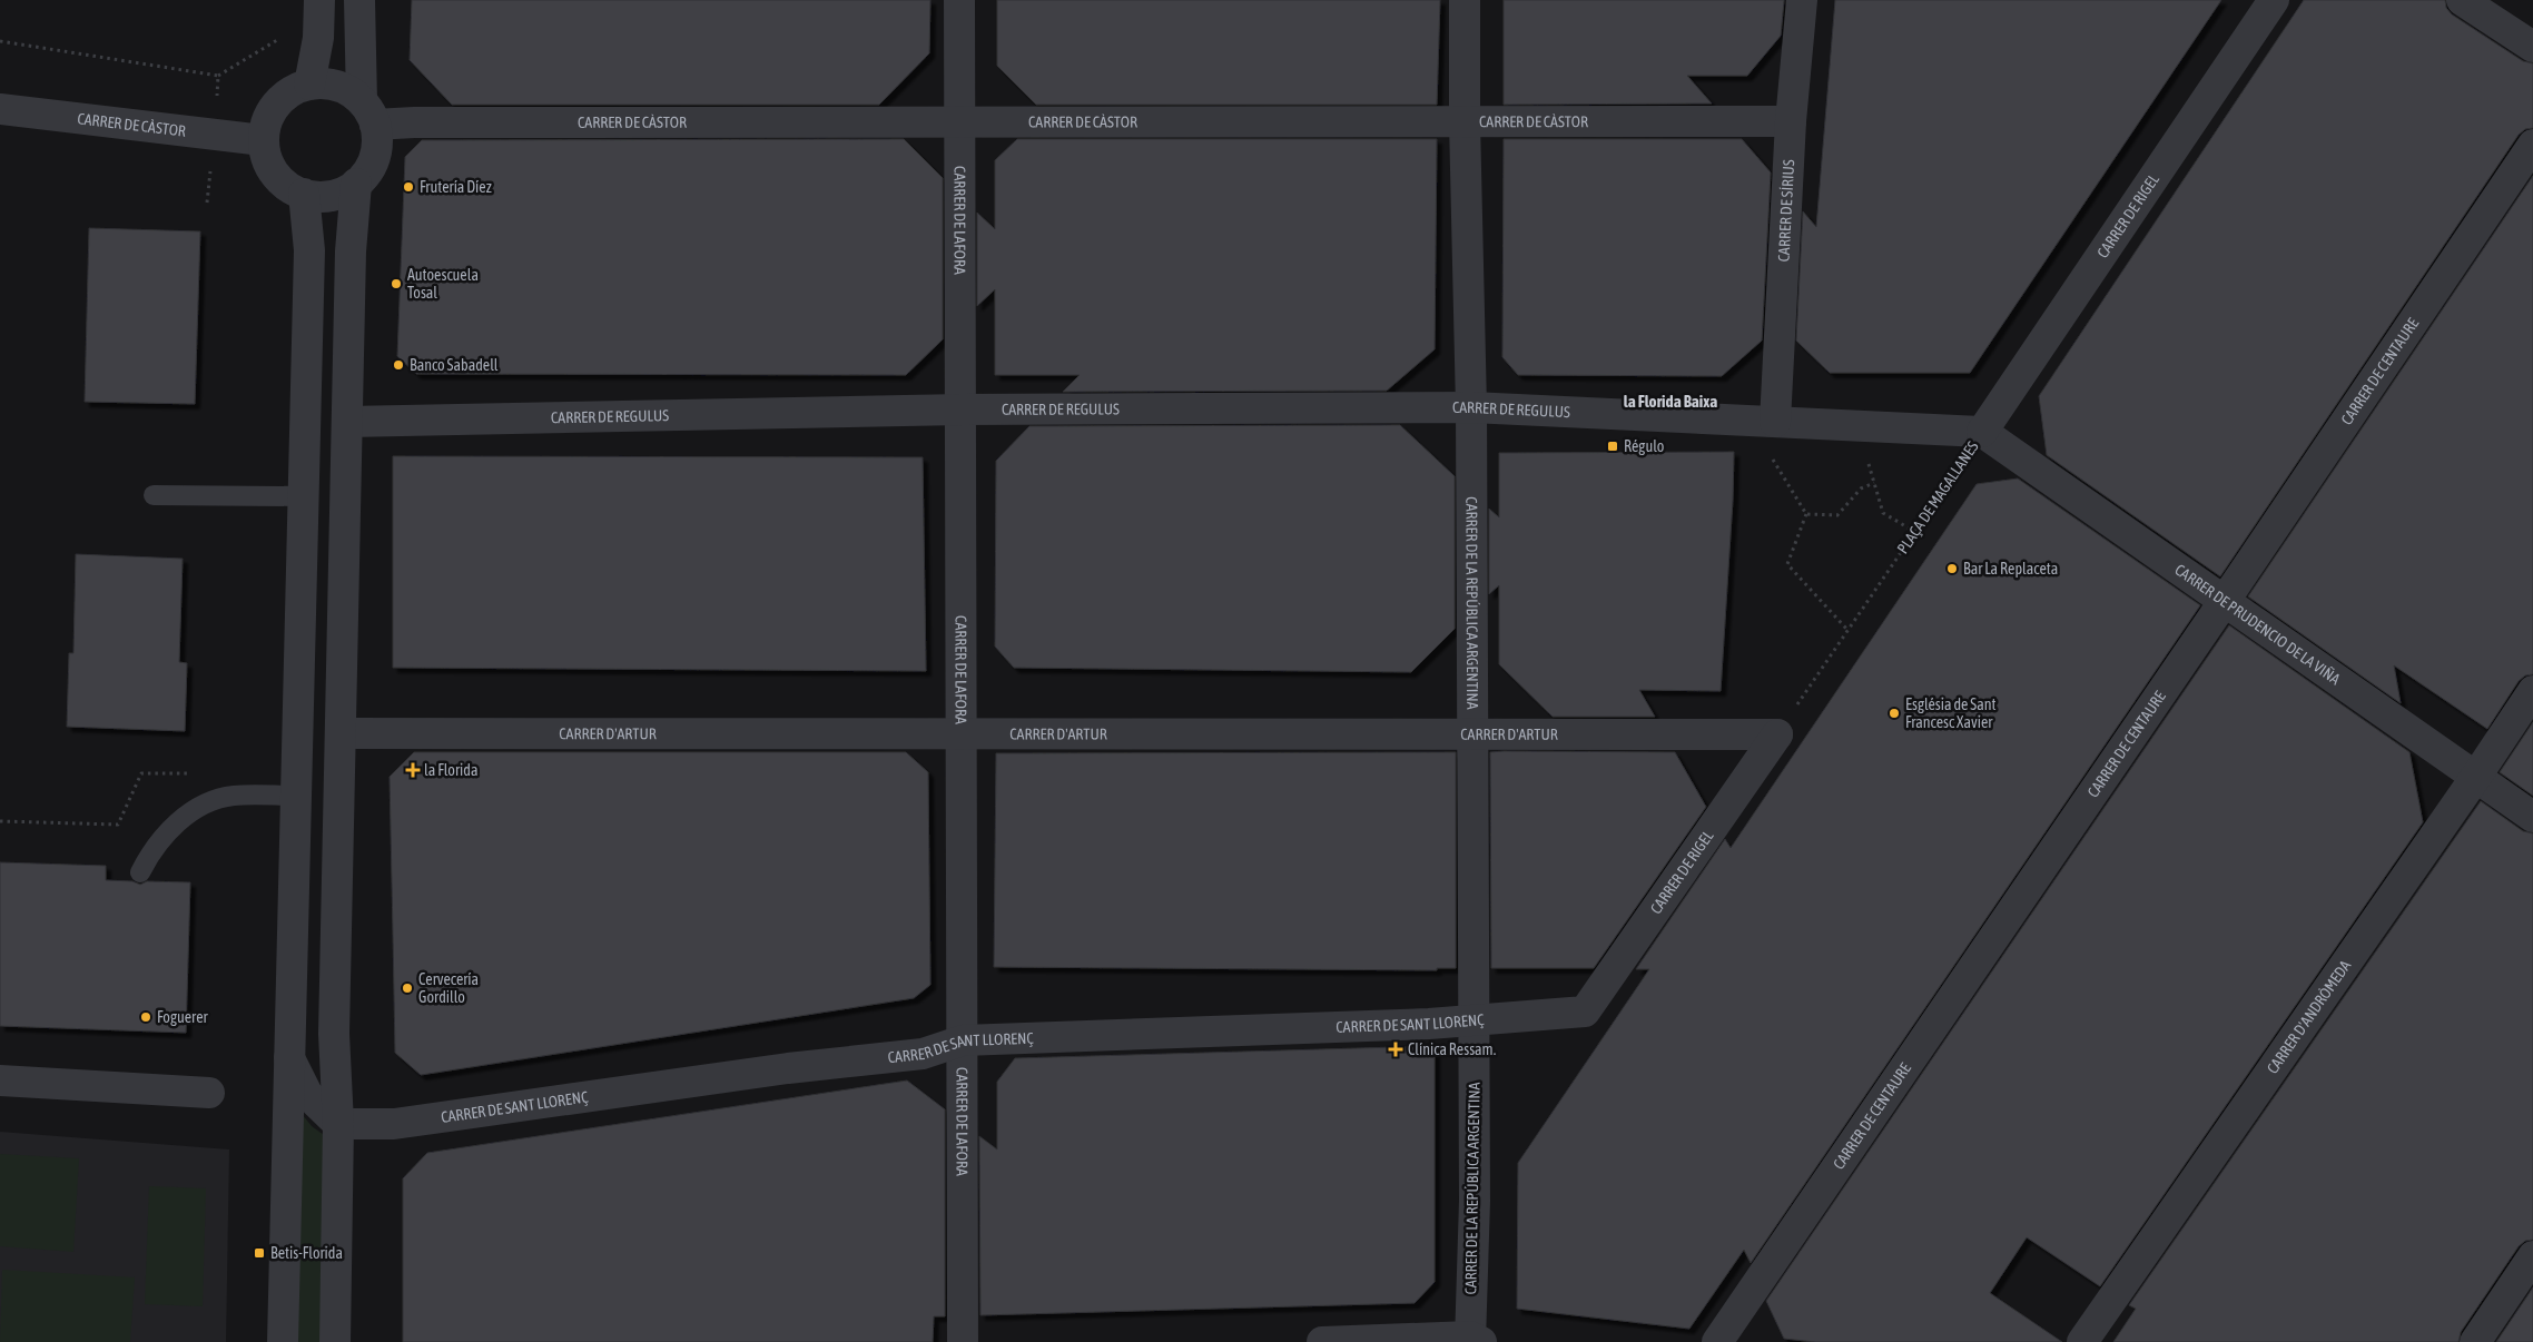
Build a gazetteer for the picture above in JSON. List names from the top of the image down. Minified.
{"streets":{"street":["CARRER DE CÀSTOR","CARRER DE SÍRIUS","CARRER DE RIGEL","CARRER DE LAFORA","CARRER DE CENTAURE","CARRER DE REGULUS","PLAÇA DE MAGALLANES","CARRER DE LA REPÚBLICA ARGENTINA","CARRER DE PRUDENCIO DE LA VIÑA","CARRER D'ARTUR","CARRER D'ANDRÒMEDA","CARRER DE SANT LLORENÇ"]},"crossings":[["CARRER DE CÀSTOR","CARRER DE SÍRIUS"],["CARRER DE CÀSTOR","CARRER DE LAFORA"],["CARRER DE CÀSTOR","CARRER DE LA REPÚBLICA ARGENTINA"],["CARRER DE SÍRIUS","CARRER DE REGULUS"],["CARRER DE SÍRIUS","PLAÇA DE MAGALLANES"],["CARRER DE RIGEL","PLAÇA DE MAGALLANES"],["CARRER DE RIGEL","CARRER DE PRUDENCIO DE LA VIÑA"],["CARRER DE RIGEL","CARRER D'ARTUR"],["CARRER DE RIGEL","CARRER DE SANT LLORENÇ"],["CARRER DE LAFORA","CARRER DE REGULUS"],["CARRER DE LAFORA","CARRER D'ARTUR"],["CARRER DE LAFORA","CARRER DE SANT LLORENÇ"],["CARRER DE CENTAURE","CARRER DE PRUDENCIO DE LA VIÑA"],["CARRER DE REGULUS","PLAÇA DE MAGALLANES"],["CARRER DE REGULUS","CARRER DE LA REPÚBLICA ARGENTINA"],["PLAÇA DE MAGALLANES","CARRER DE PRUDENCIO DE LA VIÑA"],["PLAÇA DE MAGALLANES","CARRER D'ARTUR"],["CARRER DE LA REPÚBLICA ARGENTINA","CARRER D'ARTUR"],["CARRER DE LA REPÚBLICA ARGENTINA","CARRER DE SANT LLORENÇ"],["CARRER DE PRUDENCIO DE LA VIÑA","CARRER D'ANDRÒMEDA"]],"districts":["la Florida Baixa"],"places":{"other":["Frutería Díez","Autoescuela Tosal","Banco Sabadell","Bar La Replaceta","Església de Sant Francesc Xavier","Cervecería Gordillo","Foguerer"],"transit":["Régulo","Betis-Florida"],"health":["la Florida","Clínica Ressam."]}}
